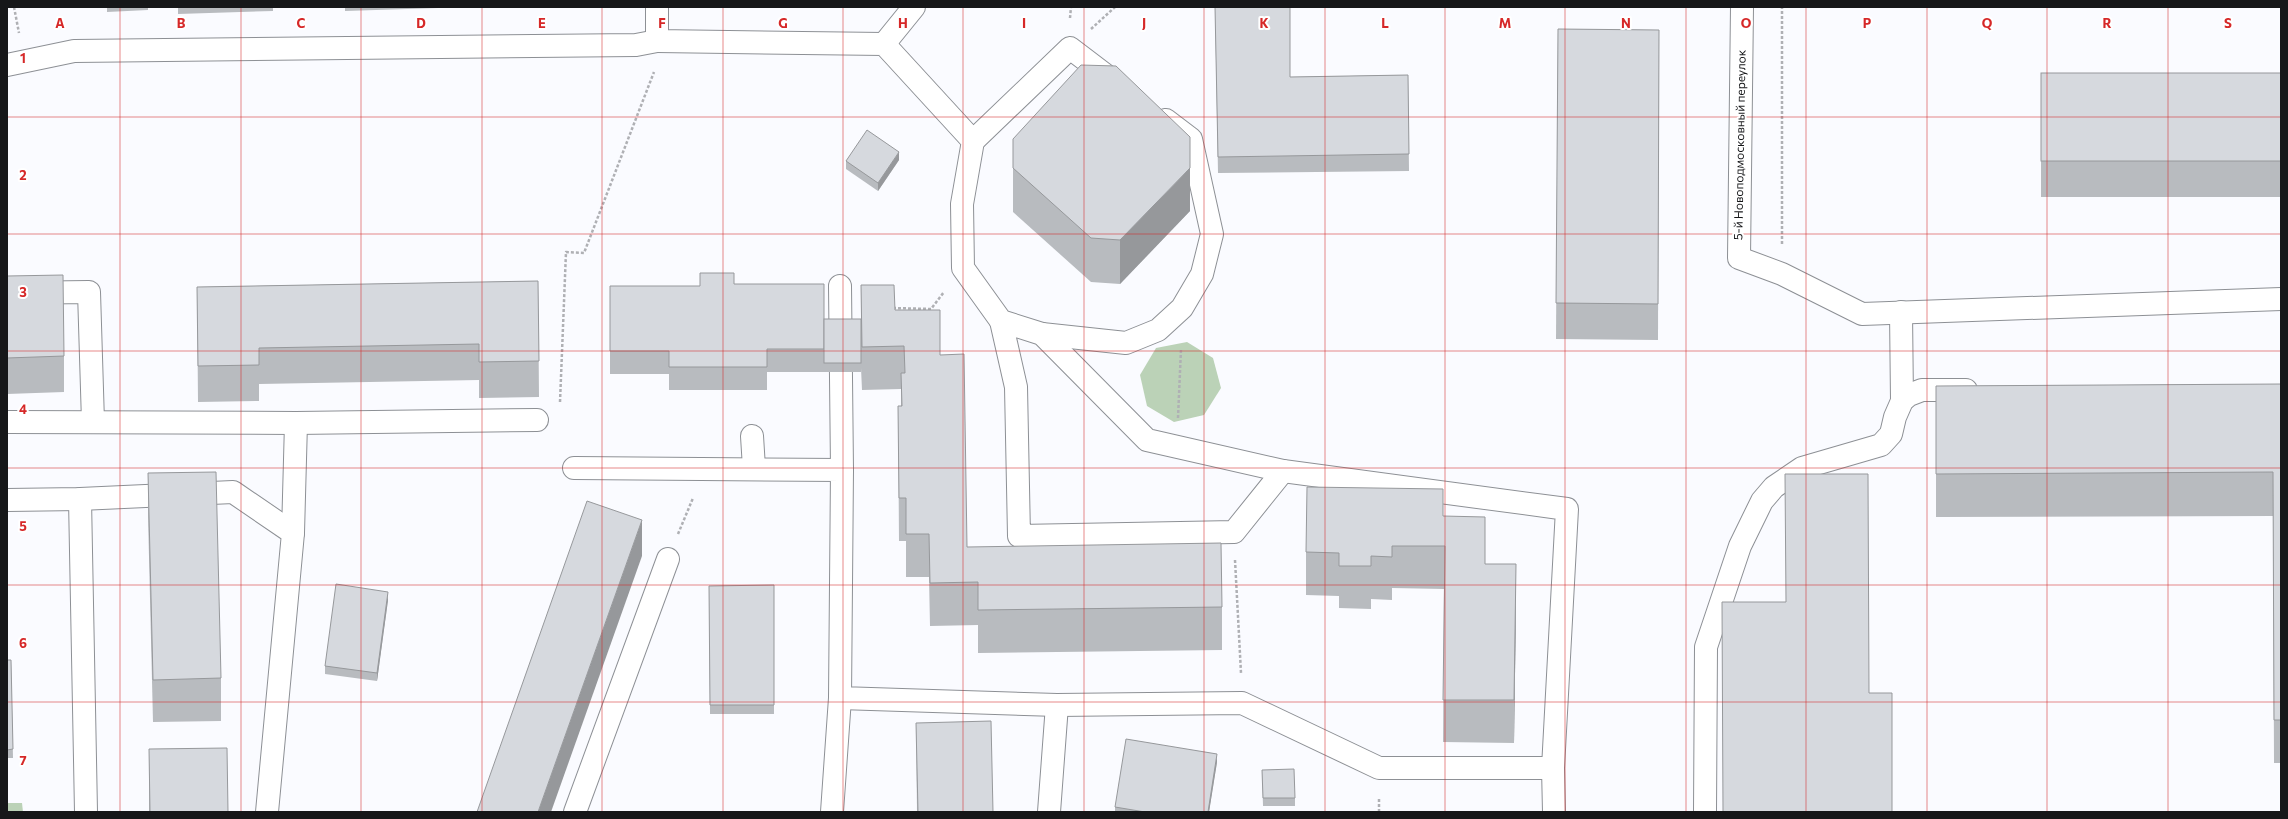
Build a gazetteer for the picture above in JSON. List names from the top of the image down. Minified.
{"streets":{"street":["5-й Новоподмосковный переулок"]},"grid":{"columns":["A","B","C","D","E","F","G","H","I","J","K","L","M","N","O","P","Q","R","S"],"rows":["1","2","3","4","5","6","7"]}}
